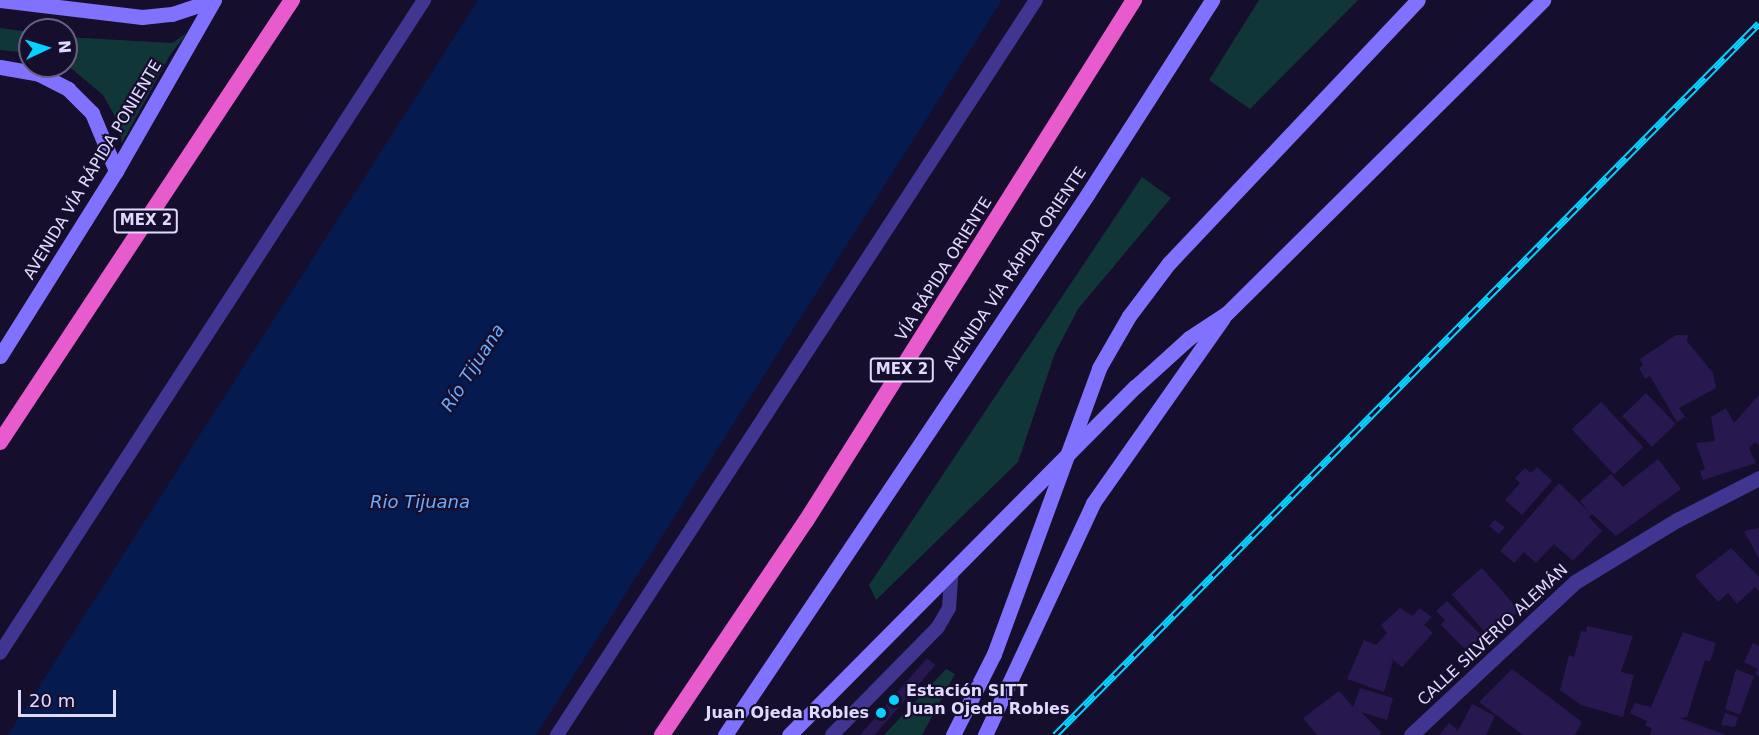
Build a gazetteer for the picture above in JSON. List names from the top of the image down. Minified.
{"streets":{"highway":["MEX 2","VÍA RÁPIDA ORIENTE"],"main road":["AVENIDA VÍA RÁPIDA PONIENTE","AVENIDA VÍA RÁPIDA ORIENTE"],"street":["CALLE SILVERIO ALEMÁN"]},"water":["Río Tijuana","Rio Tijuana"],"places":["Estación SITT Juan Ojeda Robles","Juan Ojeda Robles"],"scale_bar":"20 m","north":"right"}
